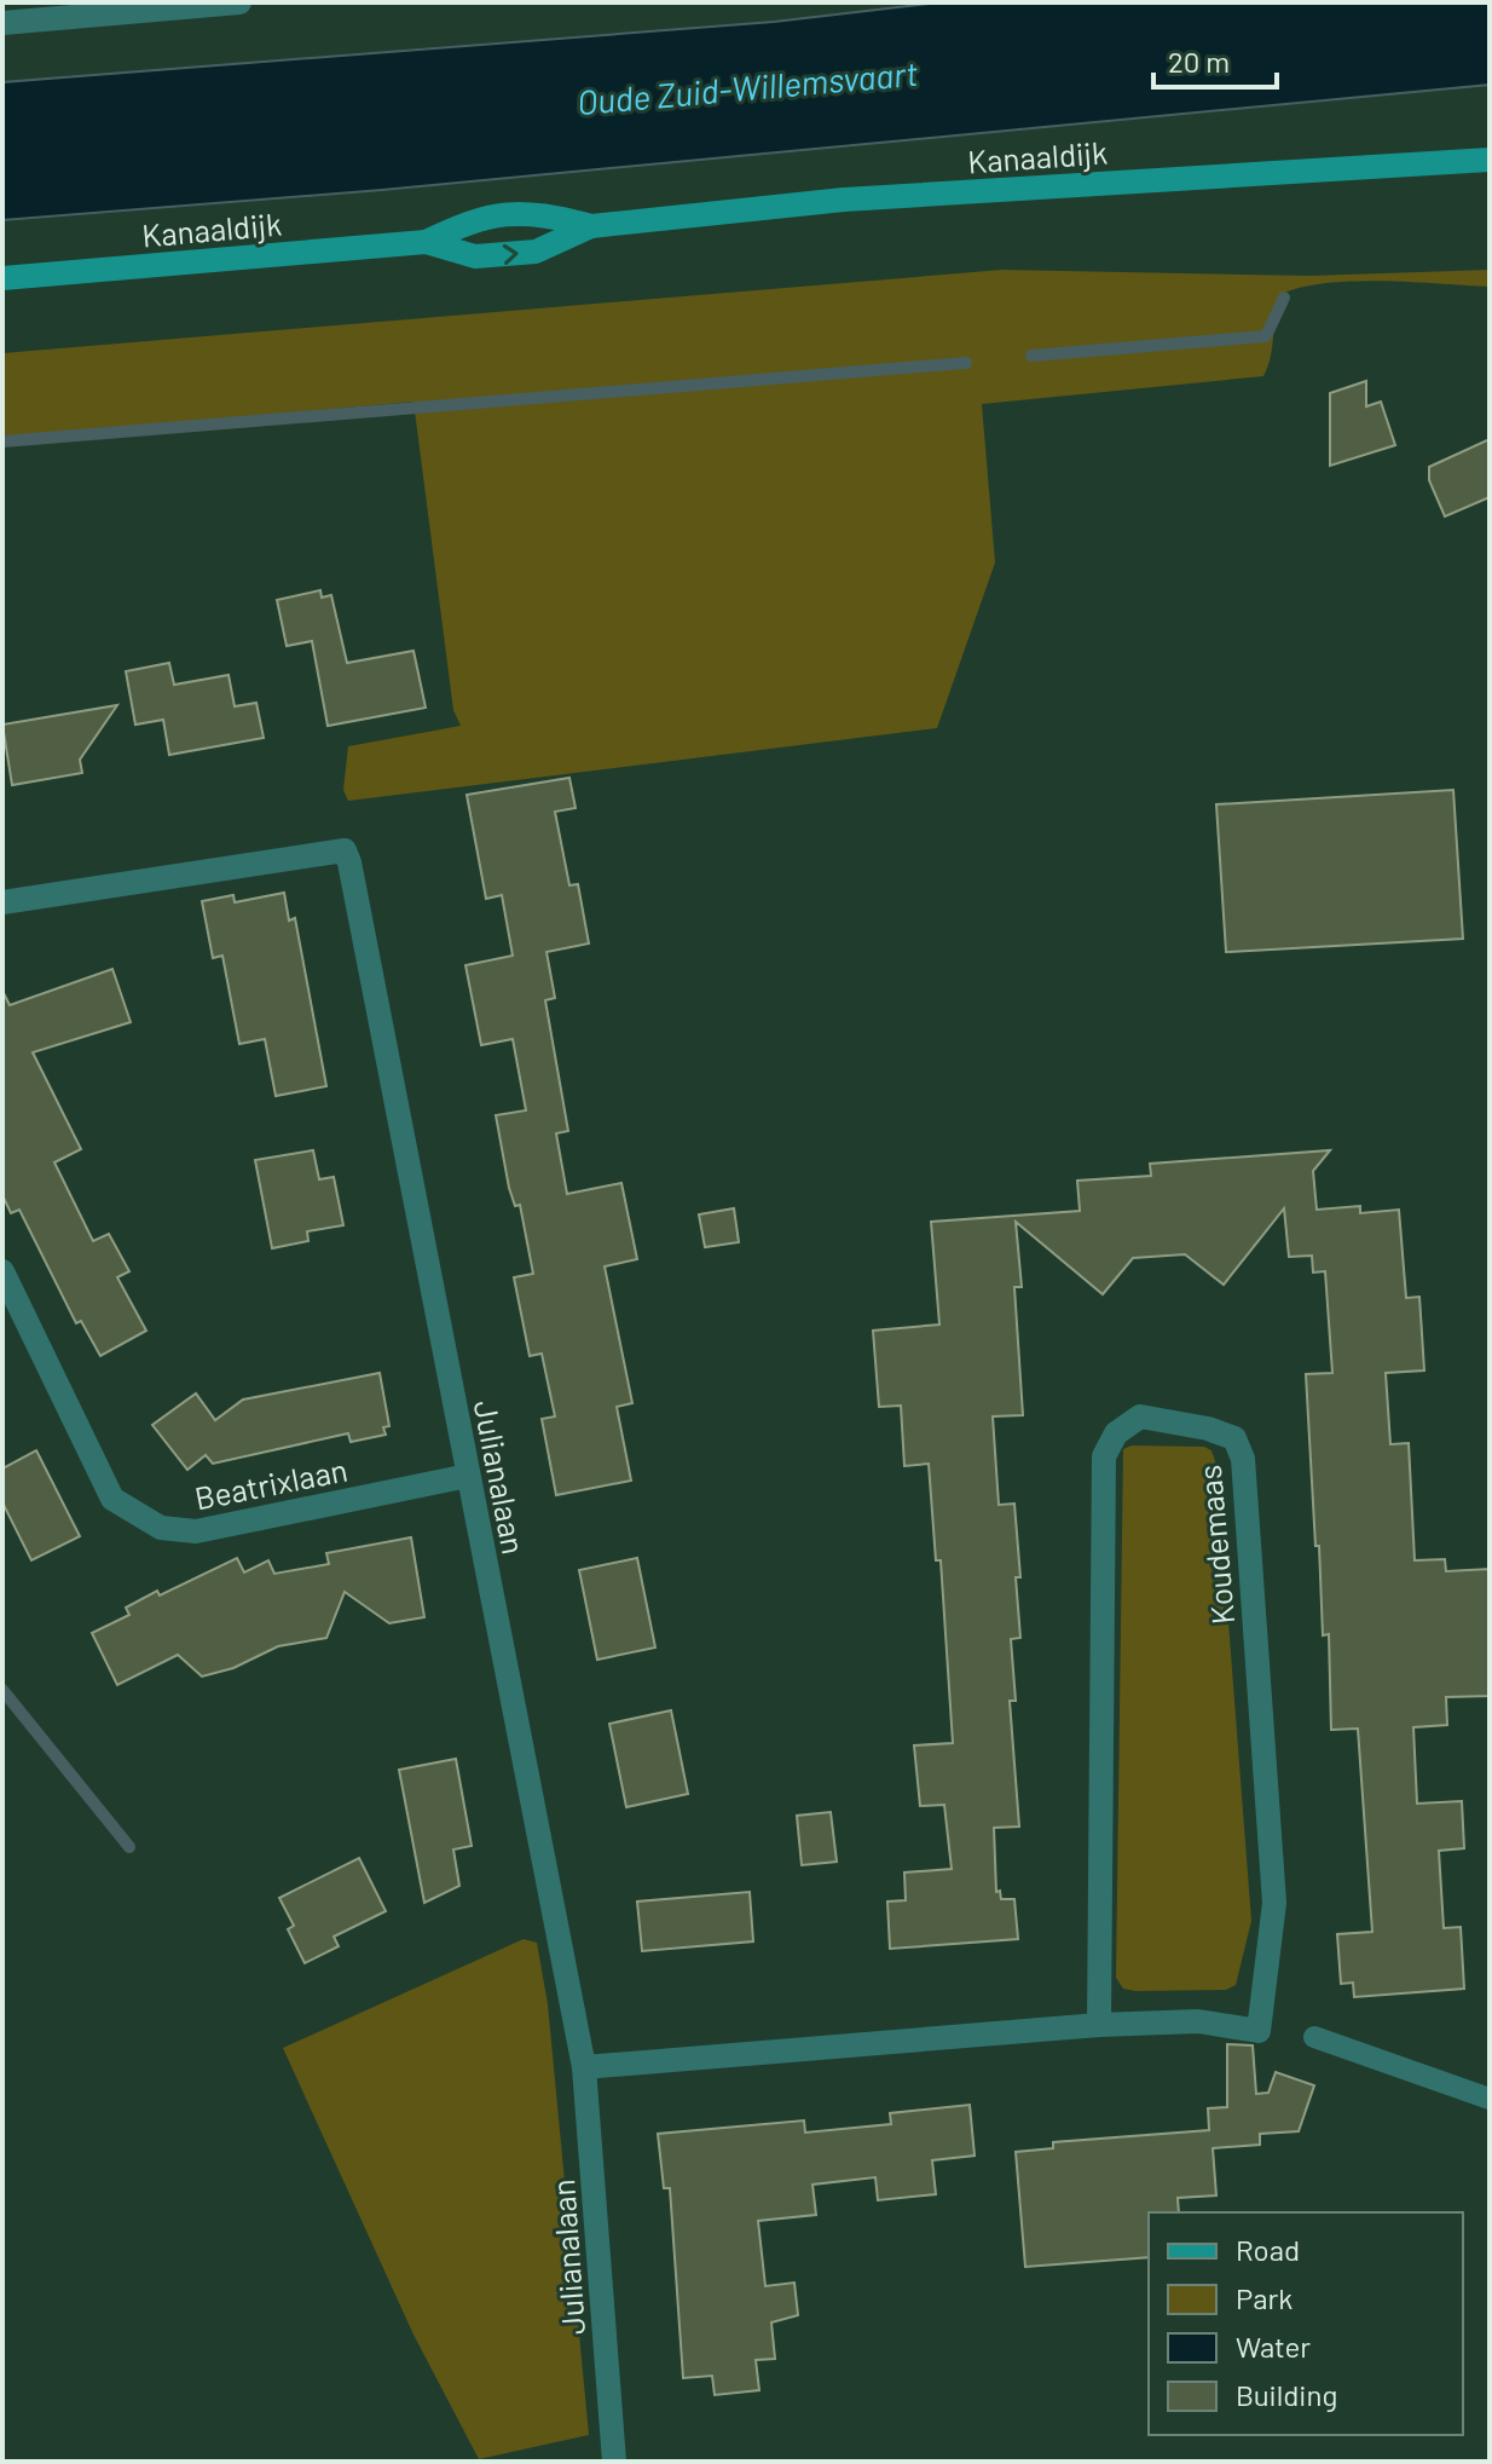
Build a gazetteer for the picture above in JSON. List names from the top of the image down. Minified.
{"streets":{"main road":["Kanaaldijk"],"street":["Julianalaan","Beatrixlaan","Koudemaas"]},"crossings":[["Julianalaan","Beatrixlaan"],["Julianalaan","Koudemaas"]],"water":["Oude Zuid-Willemsvaart"],"legend":["Road","Park","Water","Building"],"scale_bar":"20 m"}
